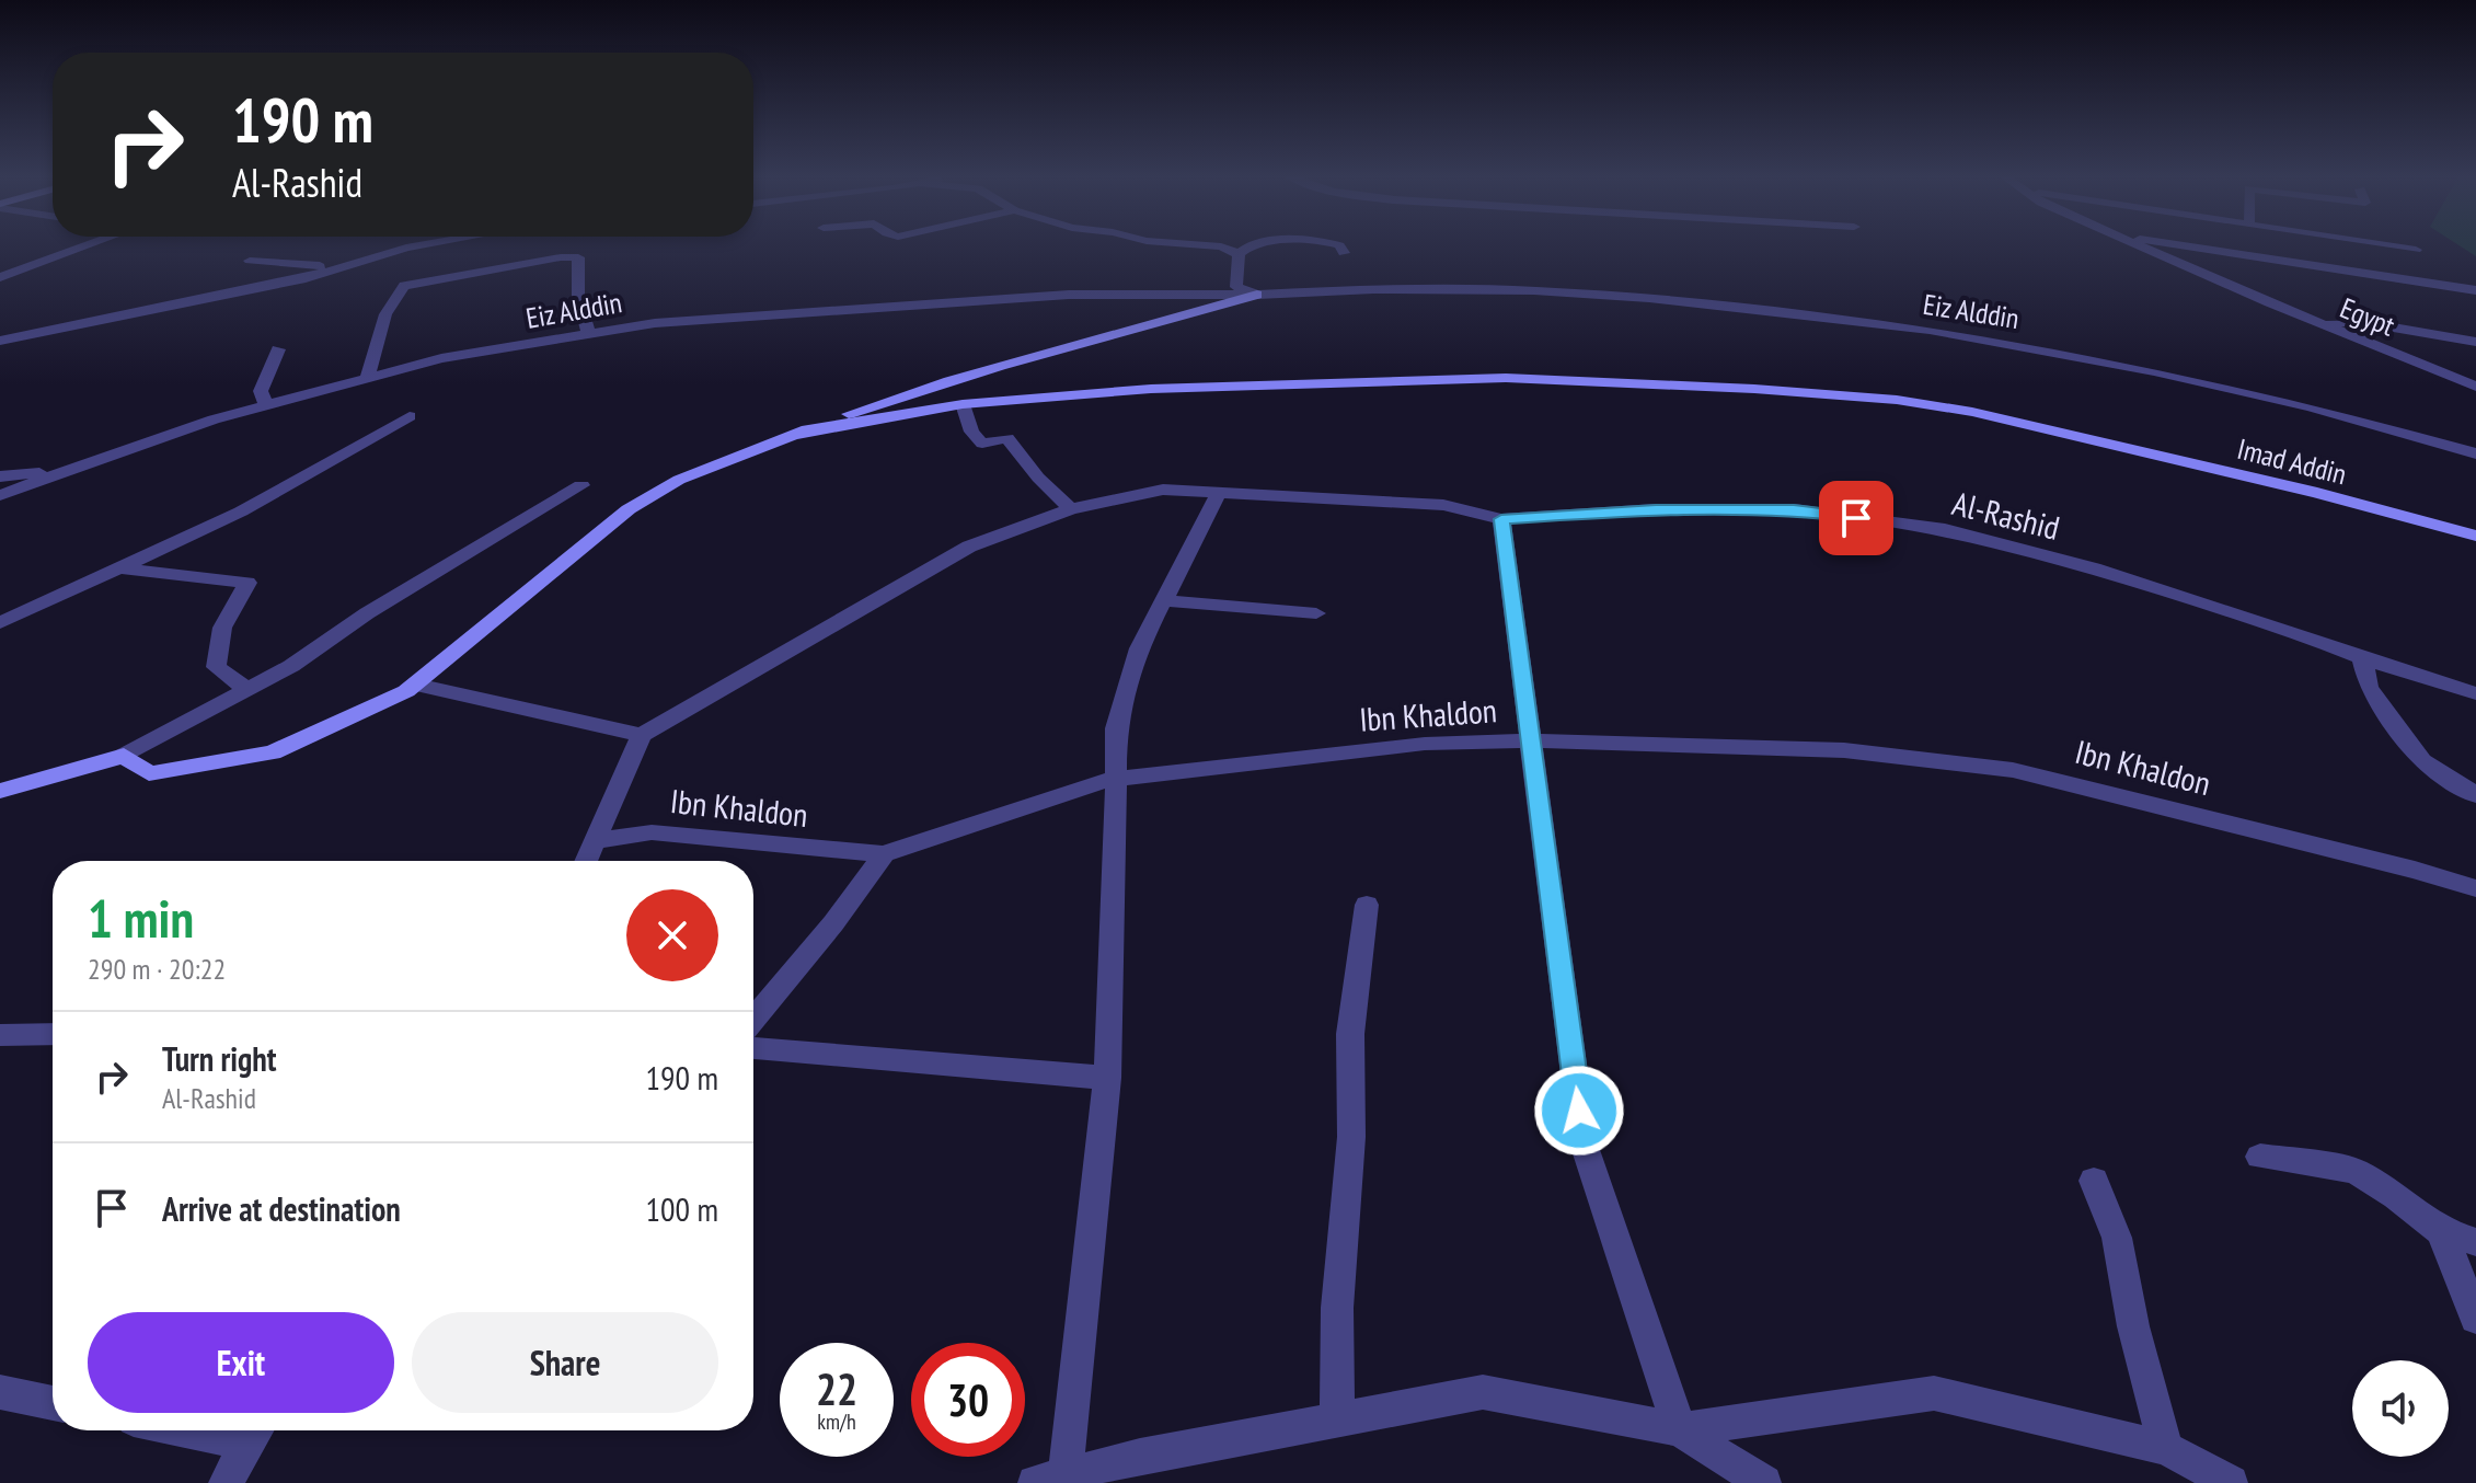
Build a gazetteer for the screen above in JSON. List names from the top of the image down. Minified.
{"streets":{"street":["Eiz Alddin","Egypt","Imad Addin","Al-Rashid","Ibn Khaldon"]},"page":{"turn":["190 m","Al-Rashid"],"heading":["1 min","290 m · 20:22"],"list":[{"name":"Turn right","note":"Al-Rashid","value":"190 m"},{"name":"Arrive at destination","value":"100 m"}],"buttons":["Exit","Share"],"speed":"22 km/h","limit":"30"}}
